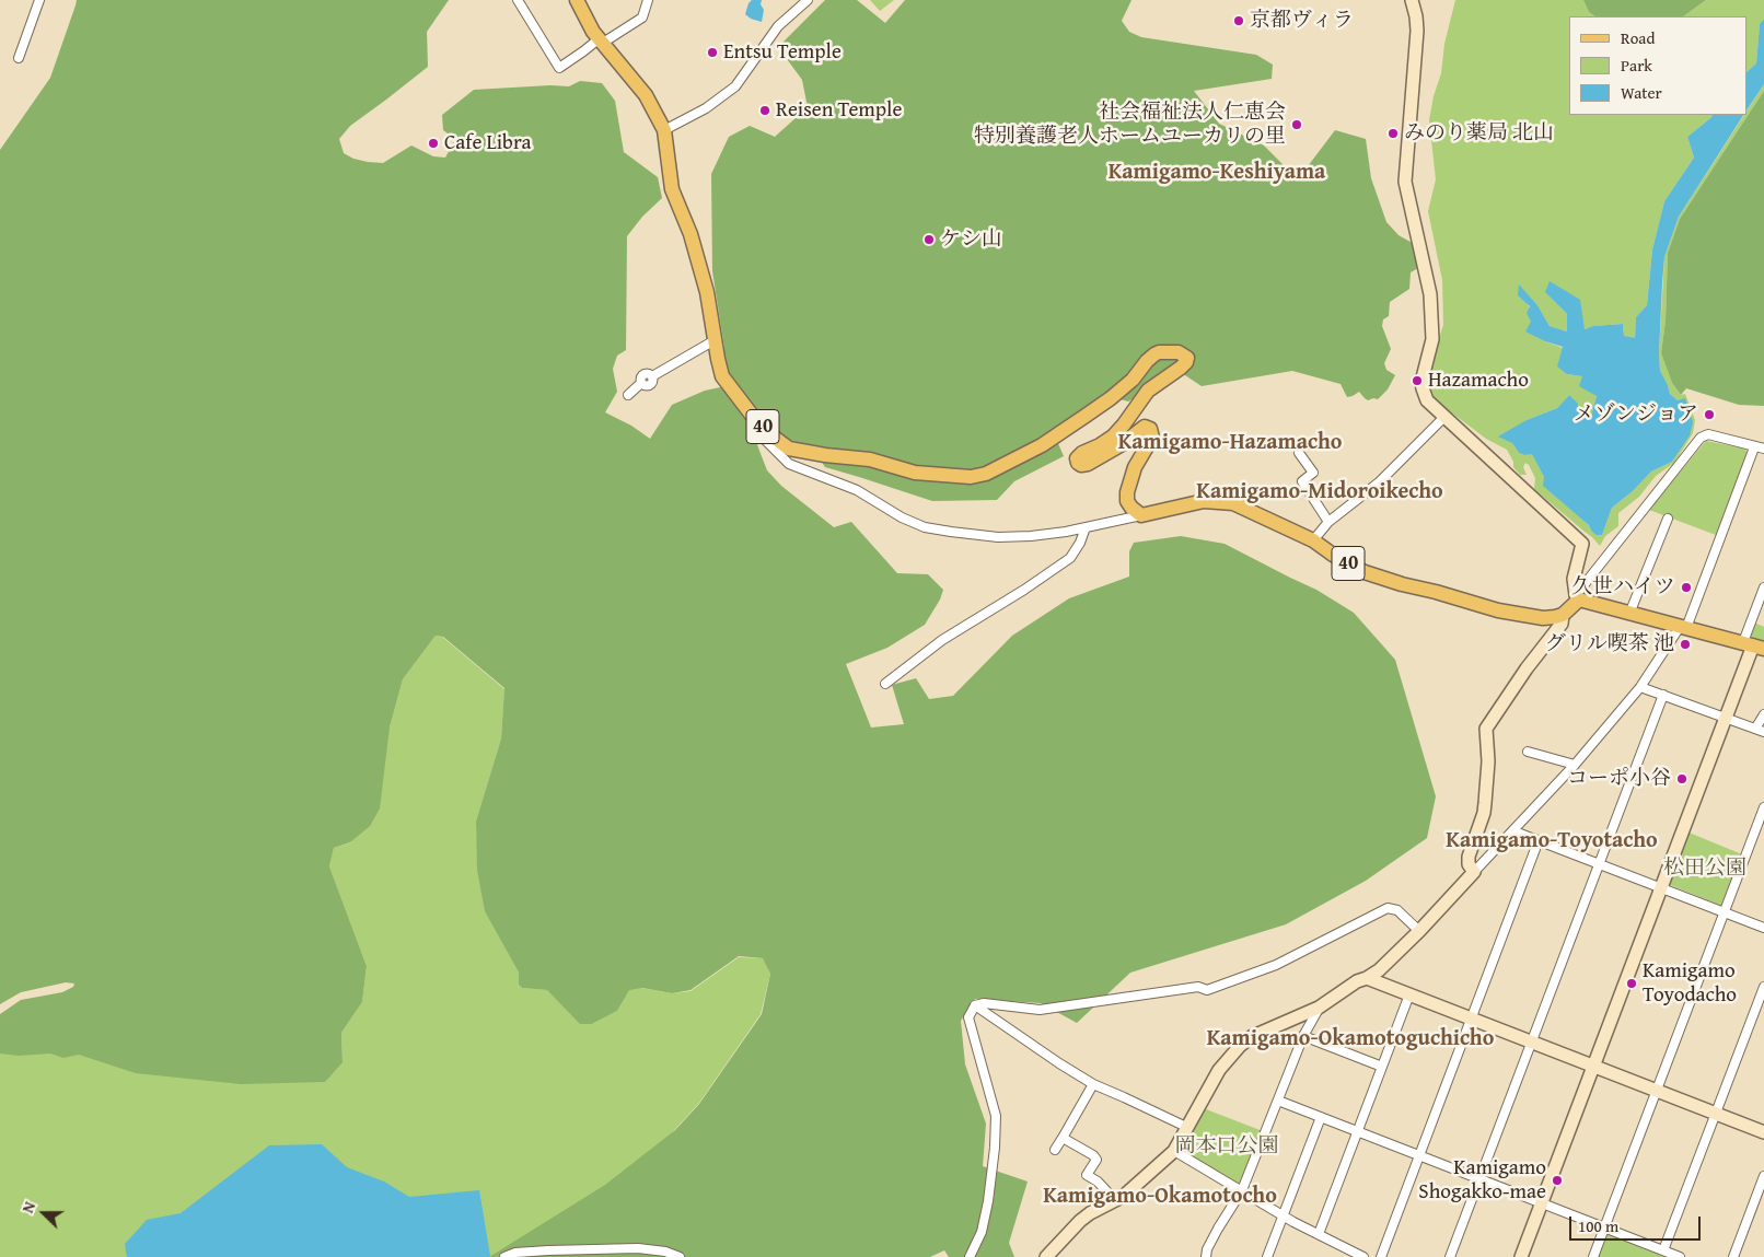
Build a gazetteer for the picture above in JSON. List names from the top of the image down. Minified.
{"streets":{"main road":["40"]},"districts":["Kamigamo-Keshiyama","Kamigamo-Hazamacho","Kamigamo-Midoroikecho","Kamigamo-Toyotacho","Kamigamo-Okamotoguchicho","Kamigamo-Okamotocho"],"parks":["松田公園","岡本口公園"],"places":["京都ヴィラ","Entsu Temple","Reisen Temple","社会福祉法人仁恵会 特別養護老人ホームユーカリの里","みのり薬局 北山","Cafe Libra","ケシ山","Hazamacho","メゾンジョア","久世ハイツ","グリル喫茶 池","コーポ小谷","Kamigamo Toyodacho","Kamigamo Shogakko-mae"],"legend":["Road","Park","Water"],"scale_bar":"100 m","north":"left"}
